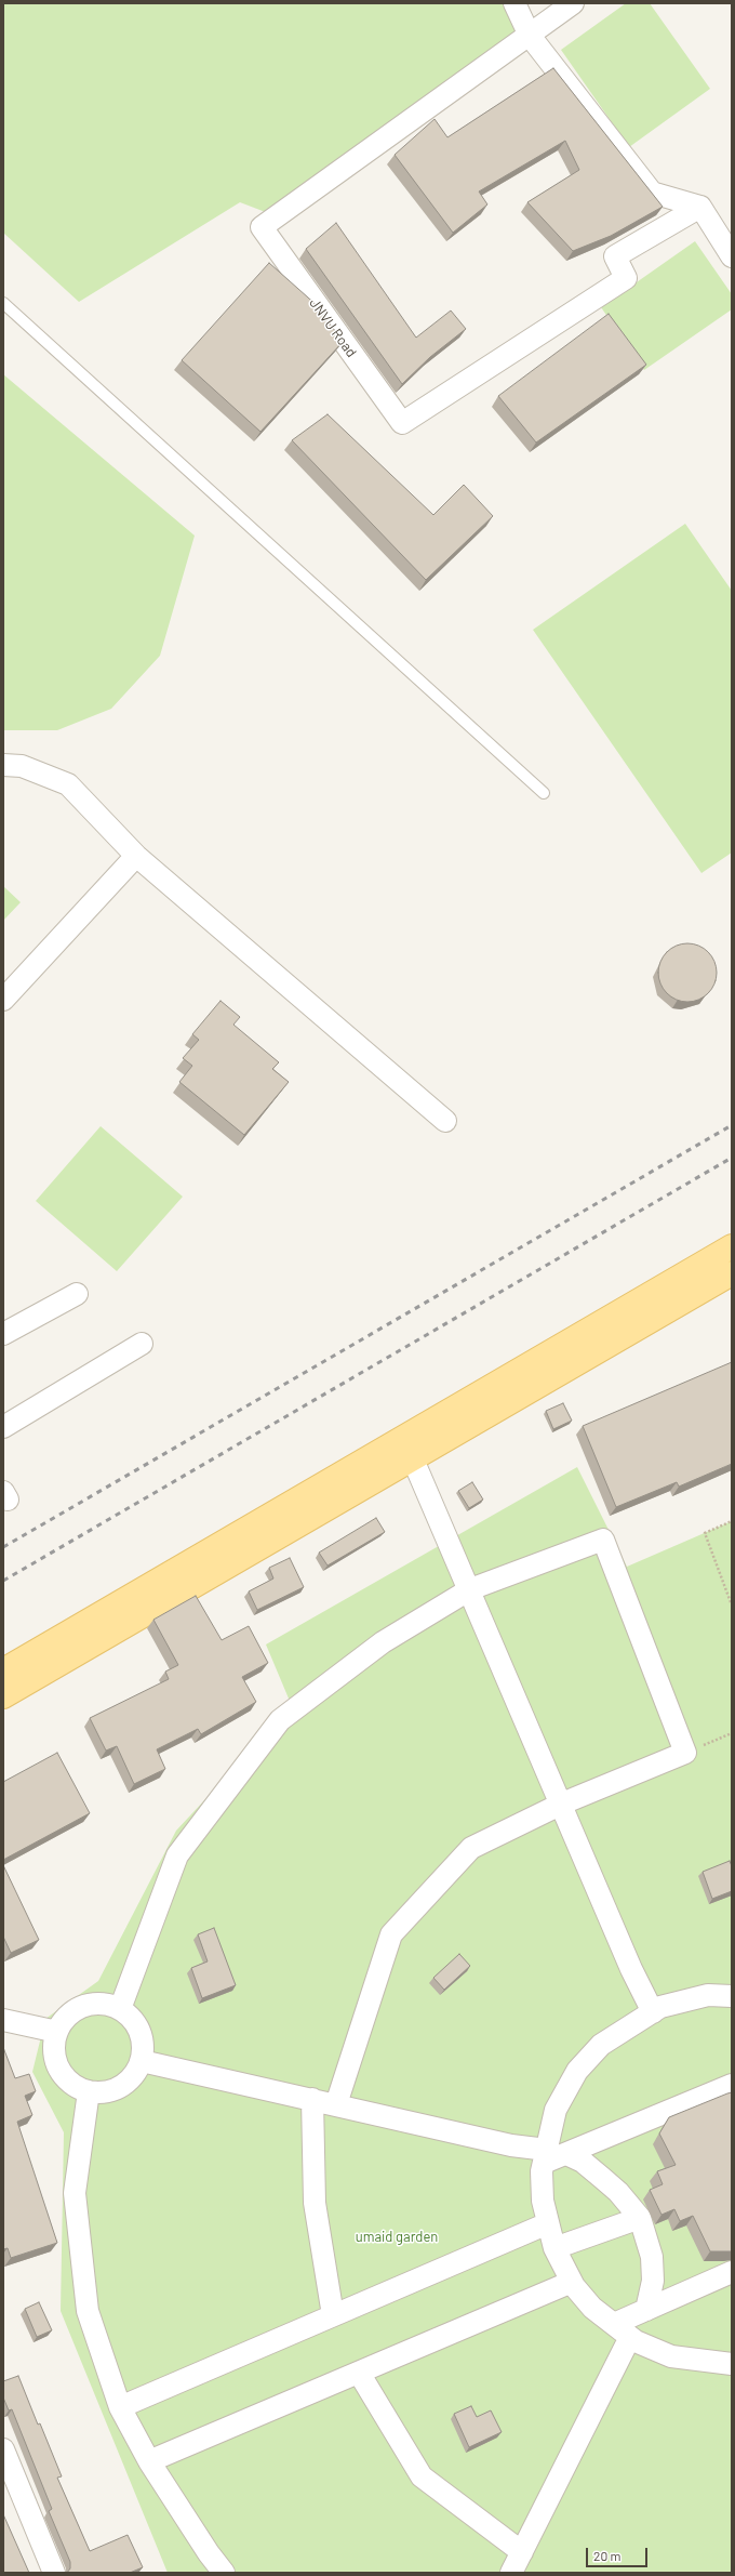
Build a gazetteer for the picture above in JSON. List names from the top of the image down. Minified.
{"streets":{"street":["JNVU Road"]},"parks":["umaid garden"],"scale_bar":"20 m"}
